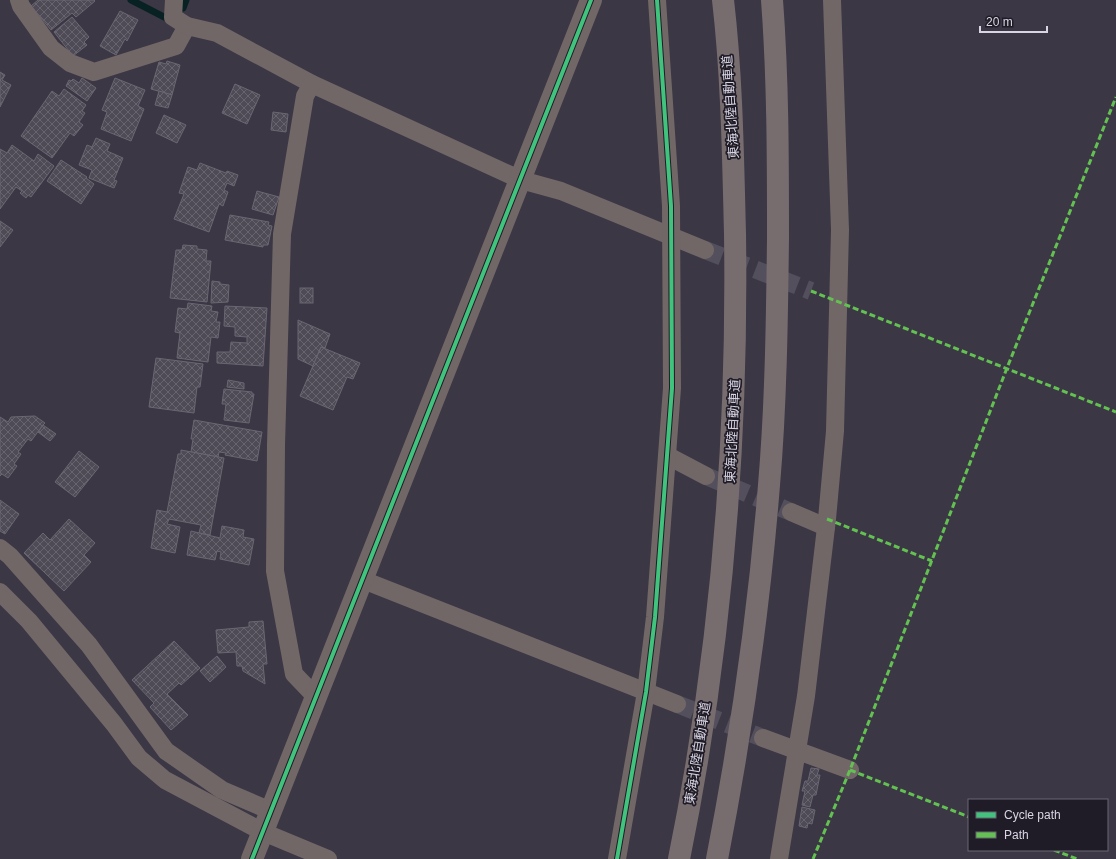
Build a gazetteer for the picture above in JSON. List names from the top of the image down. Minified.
{"streets":{"highway":["東海北陸自動車道"]},"legend":["Cycle path","Path"],"scale_bar":"20 m"}
